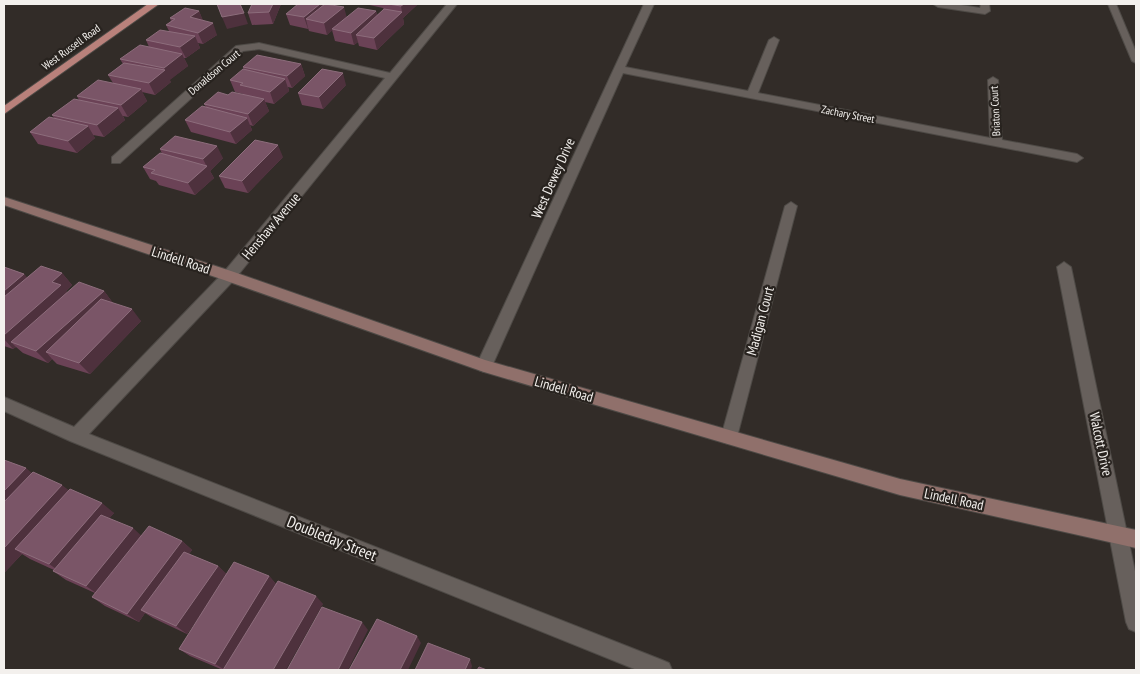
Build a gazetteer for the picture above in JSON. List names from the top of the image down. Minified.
{"streets":{"main road":["West Russell Road"],"street":["Donaldson Court","Briaton Court","Zachary Street","West Dewey Drive","Henshaw Avenue","Lindell Road","Madigan Court","Walcott Drive","Doubleday Street"]},"crossings":[["Donaldson Court","Henshaw Avenue"],["Briaton Court","Zachary Street"],["Zachary Street","West Dewey Drive"],["West Dewey Drive","Lindell Road"],["Henshaw Avenue","Lindell Road"],["Henshaw Avenue","Doubleday Street"],["Lindell Road","Madigan Court"],["Lindell Road","Walcott Drive"]]}
